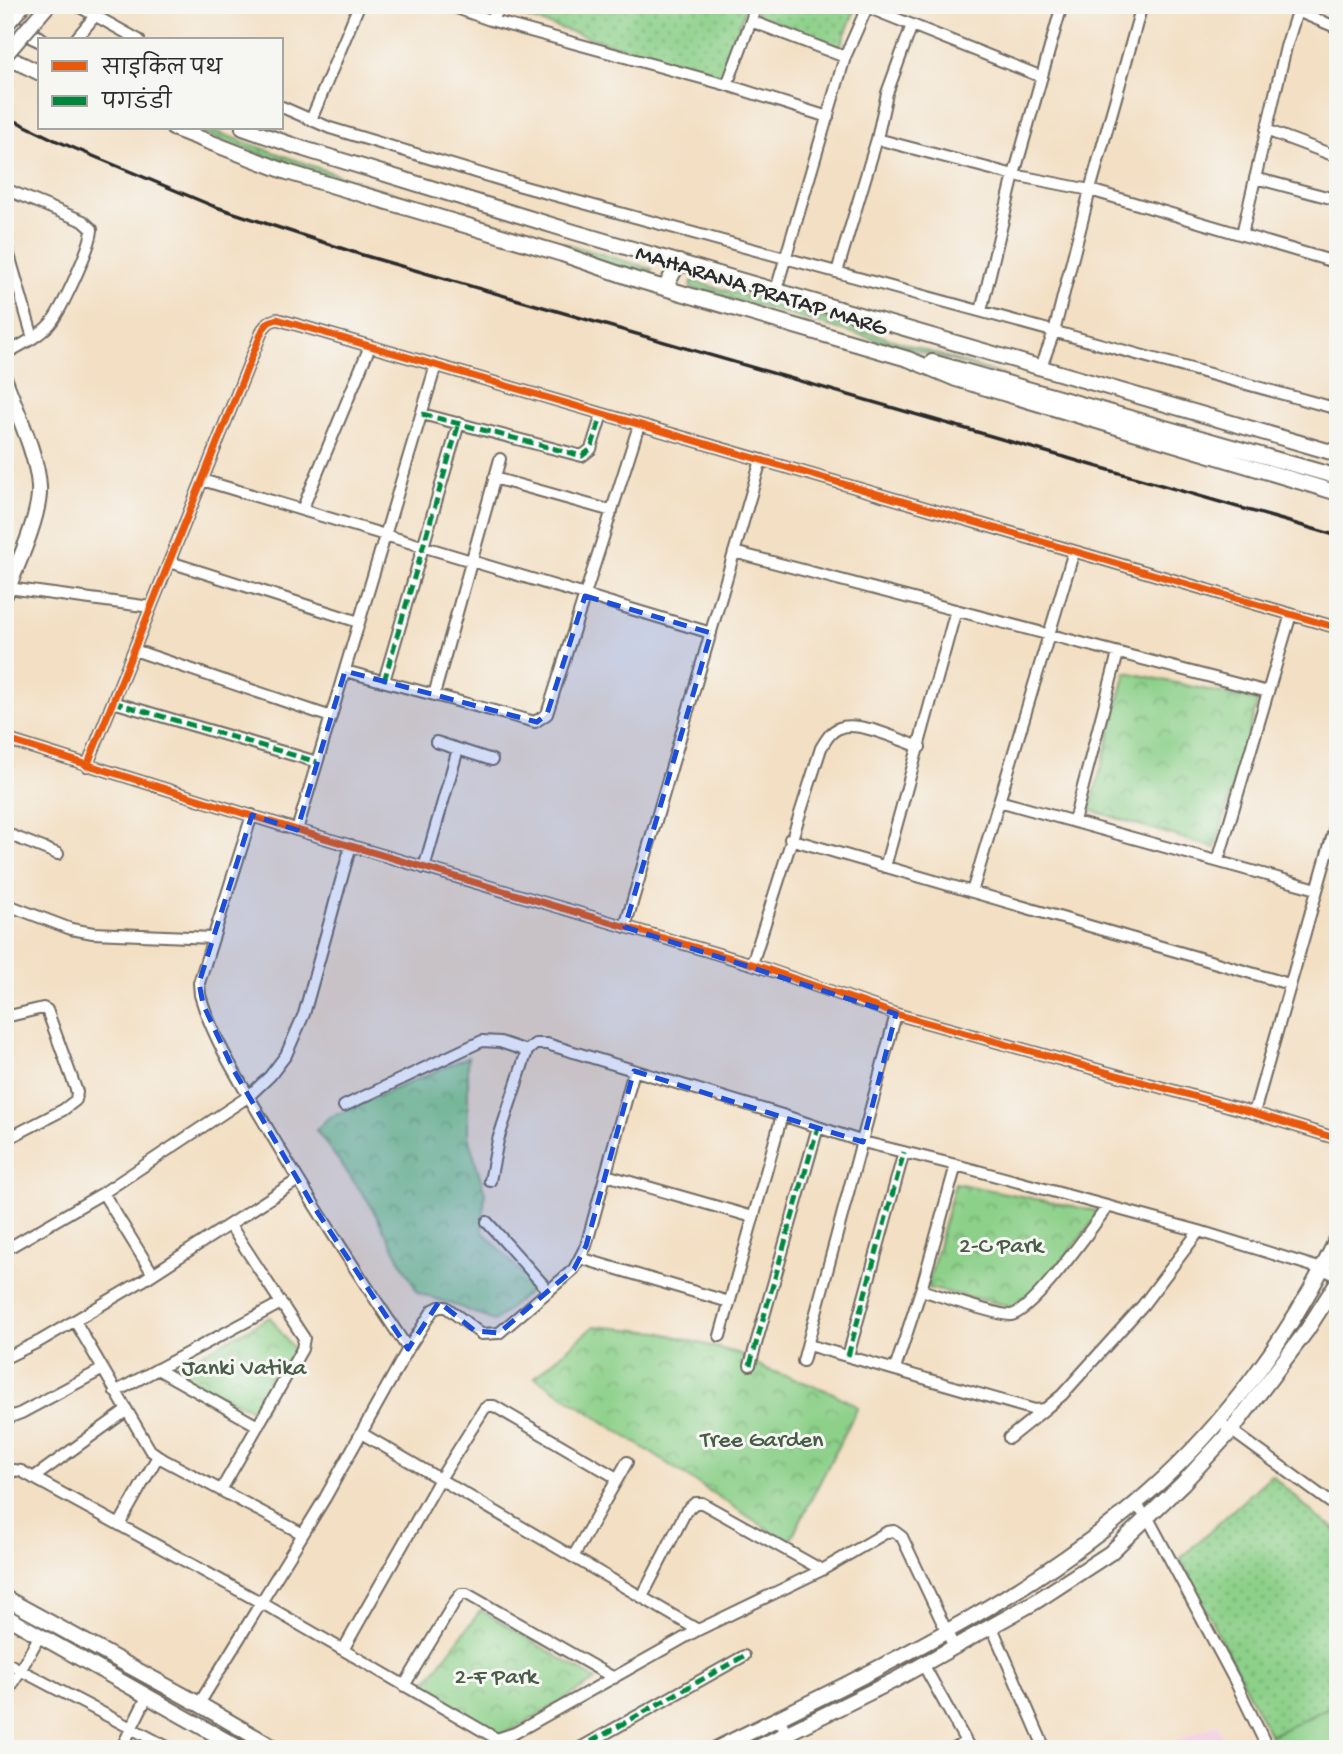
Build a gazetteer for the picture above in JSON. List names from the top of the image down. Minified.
{"streets":{"street":["MAHARANA PRATAP MARG"]},"parks":["2-C Park","Janki Vatika","Tree Garden","2-F Park"],"legend":["साइकिल पथ","पगडंडी"]}
